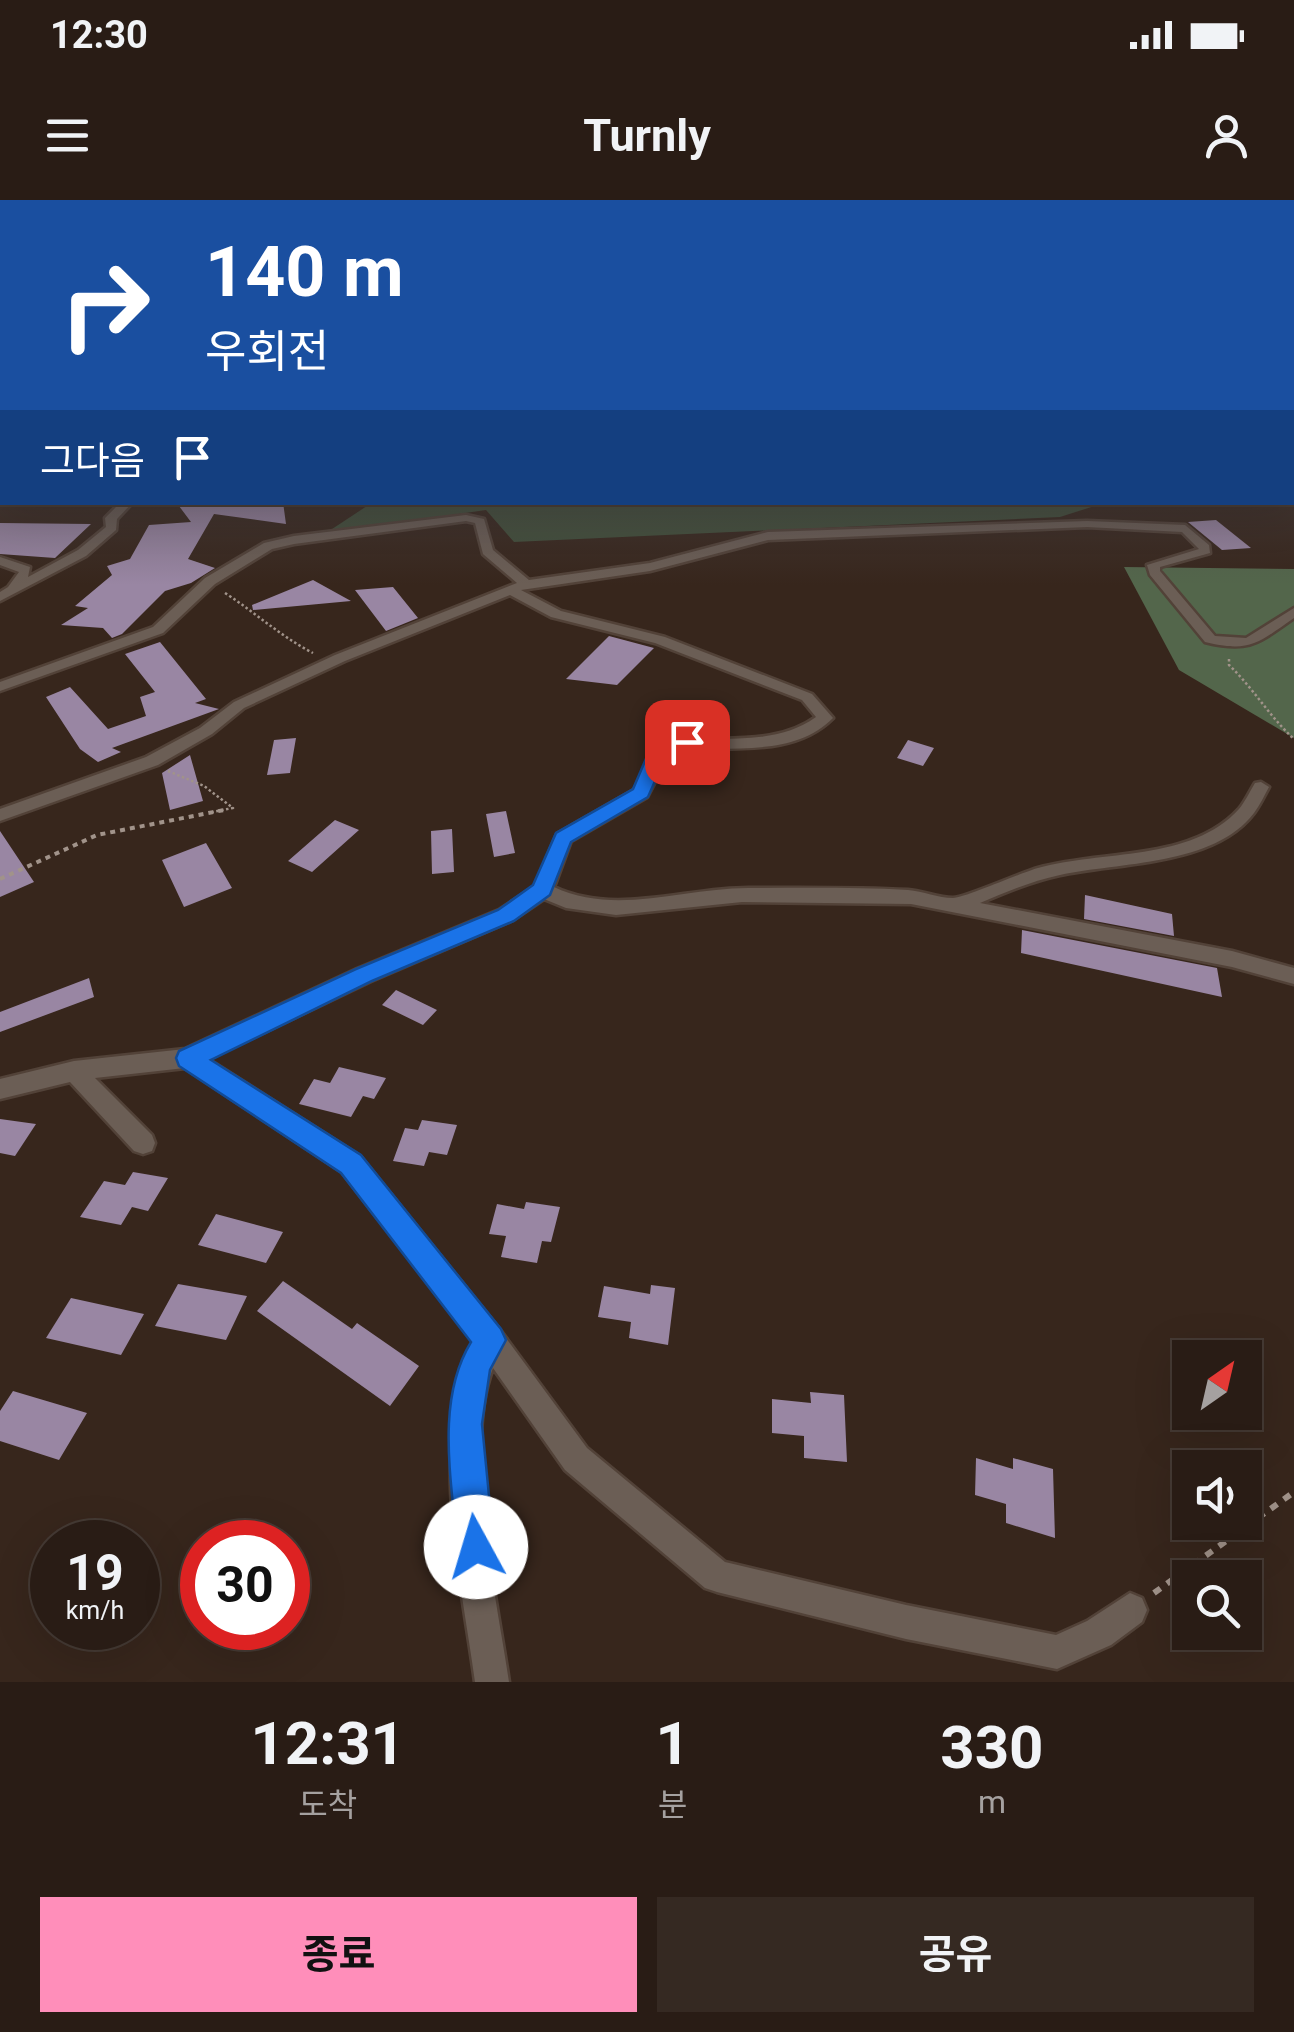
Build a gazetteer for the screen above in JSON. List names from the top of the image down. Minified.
{"north":"top right","page":{"status":"12:30","header":"Turnly","turn":["140 m","우회전"],"then":"그다음","speed":"19 km/h","limit":"30","eta":["12:31","도착","1","분","330","m"],"buttons":["종료","공유"]}}
